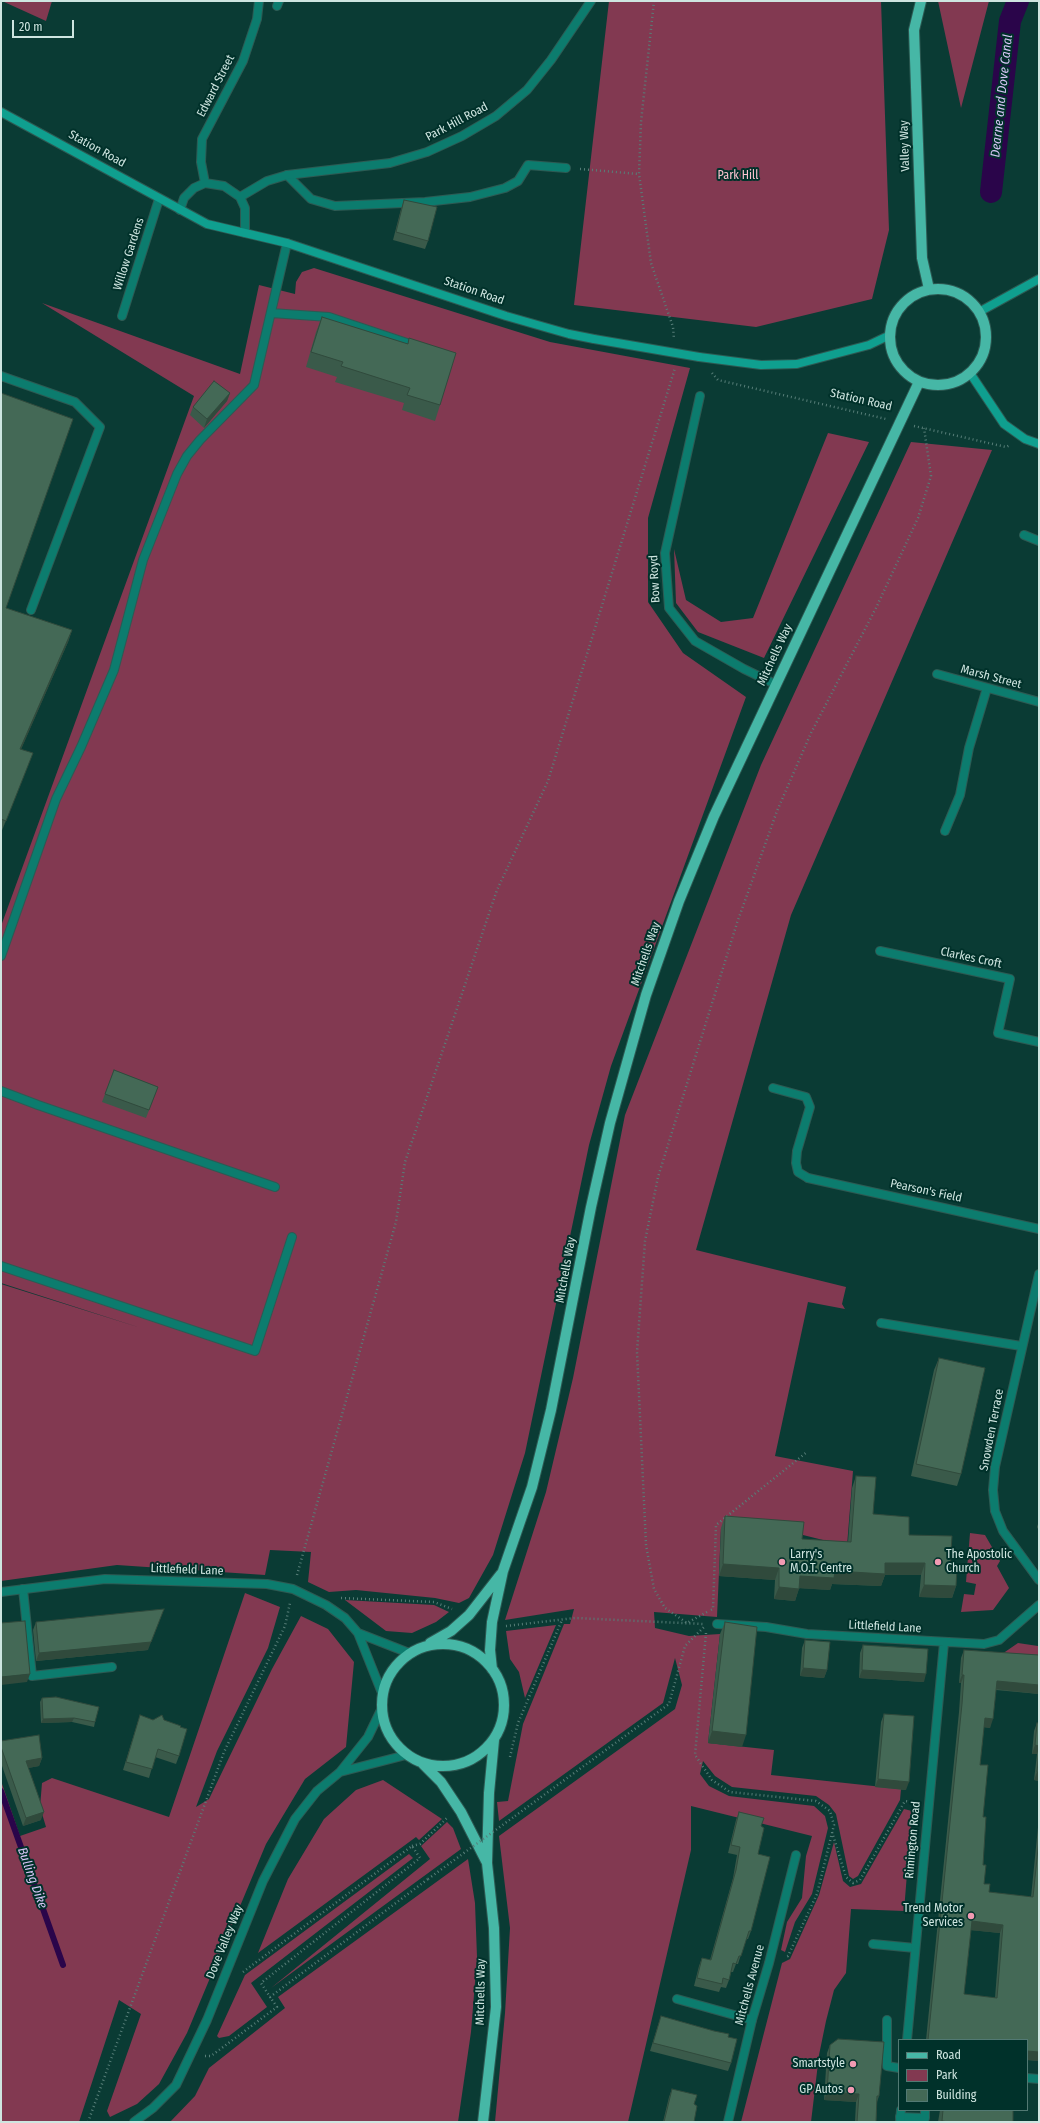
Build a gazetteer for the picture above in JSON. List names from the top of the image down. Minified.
{"streets":{"main road":["Valley Way","Station Road","Mitchells Way"],"street":["Edward Street","Park Hill Road","Willow Gardens","Bow Royd","Marsh Street","Clarkes Croft","Pearson's Field","Snowden Terrace","Littlefield Lane","Rimington Road","Dove Valley Way","Mitchells Avenue"]},"crossings":[["Valley Way","Station Road"],["Valley Way","Mitchells Way"],["Station Road","Willow Gardens"],["Station Road","Mitchells Way"],["Bow Royd","Mitchells Way"],["Mitchells Way","Littlefield Lane"],["Mitchells Way","Dove Valley Way"],["Littlefield Lane","Rimington Road"],["Littlefield Lane","Dove Valley Way"]],"water":["Dearne and Dove Canal","Bulling Dike"],"parks":["Park Hill"],"places":["Larry's M.O.T. Centre","The Apostolic Church","Trend Motor Services","Smartstyle","GP Autos"],"legend":["Road","Park","Building"],"scale_bar":"20 m"}
